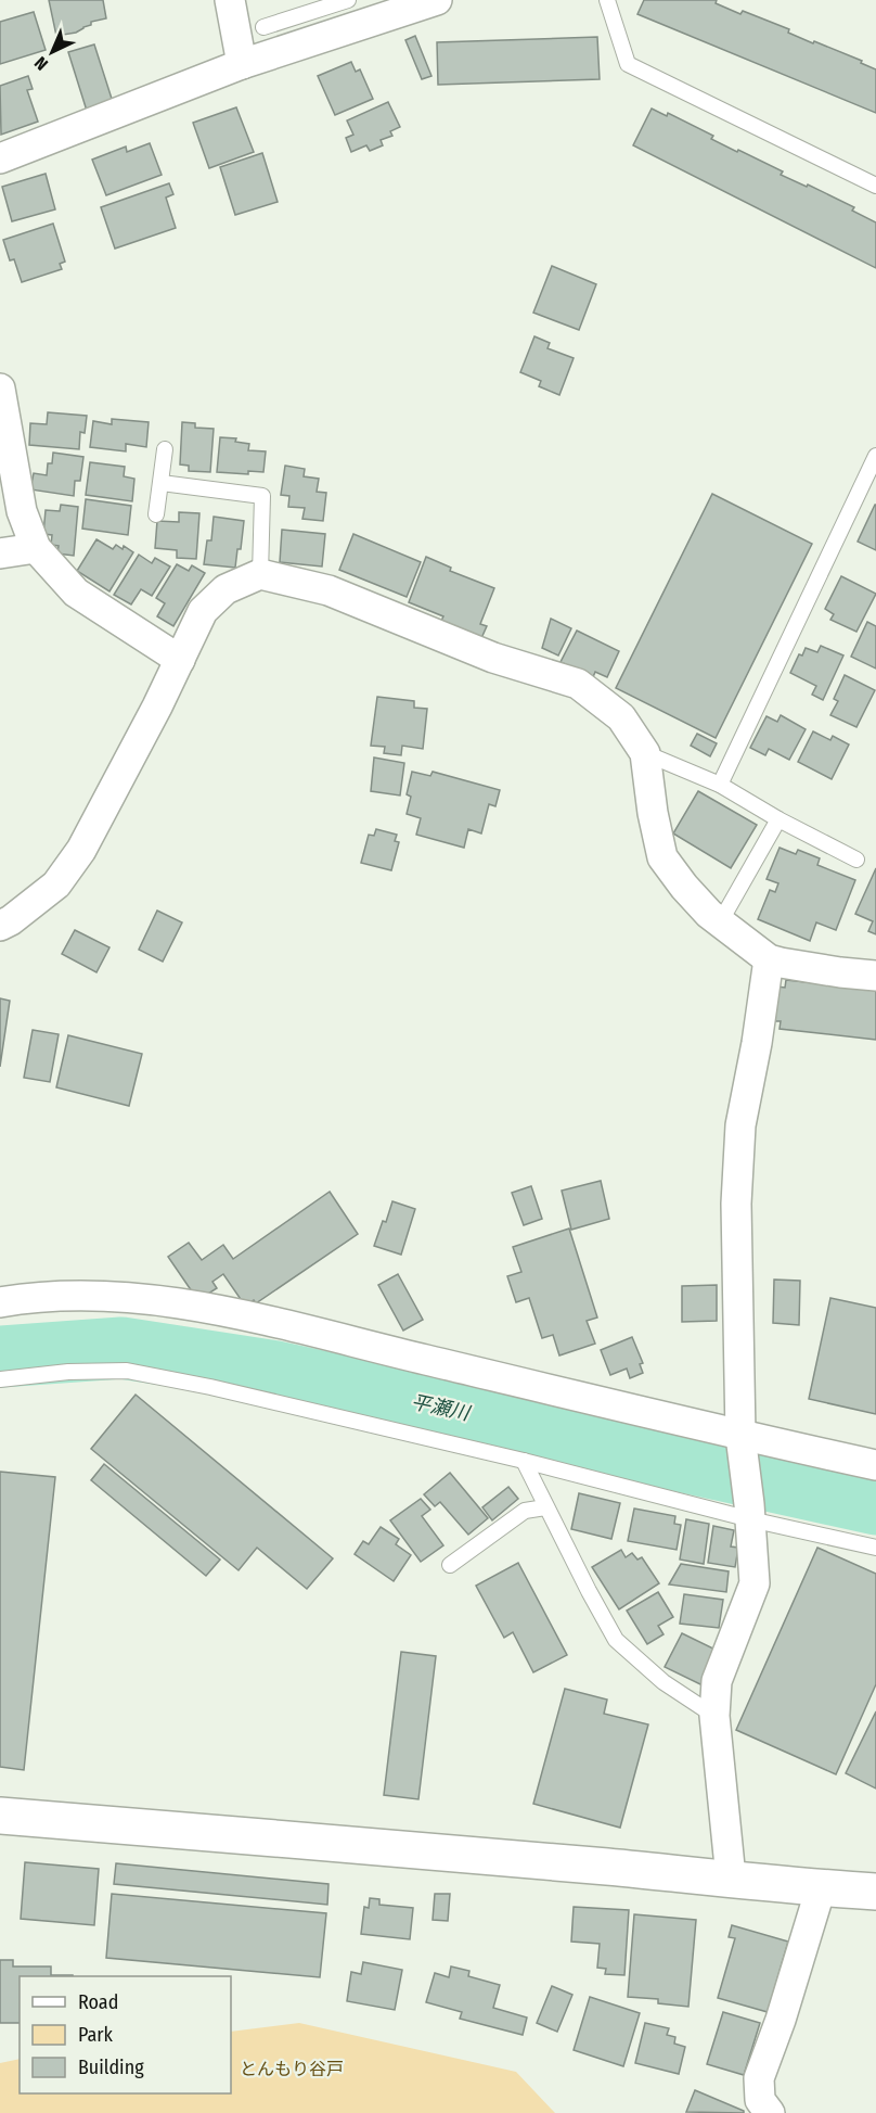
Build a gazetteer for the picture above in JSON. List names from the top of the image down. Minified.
{"water":["平瀬川"],"parks":["とんもり谷戸"],"legend":["Road","Park","Building"],"north":"bottom left"}
